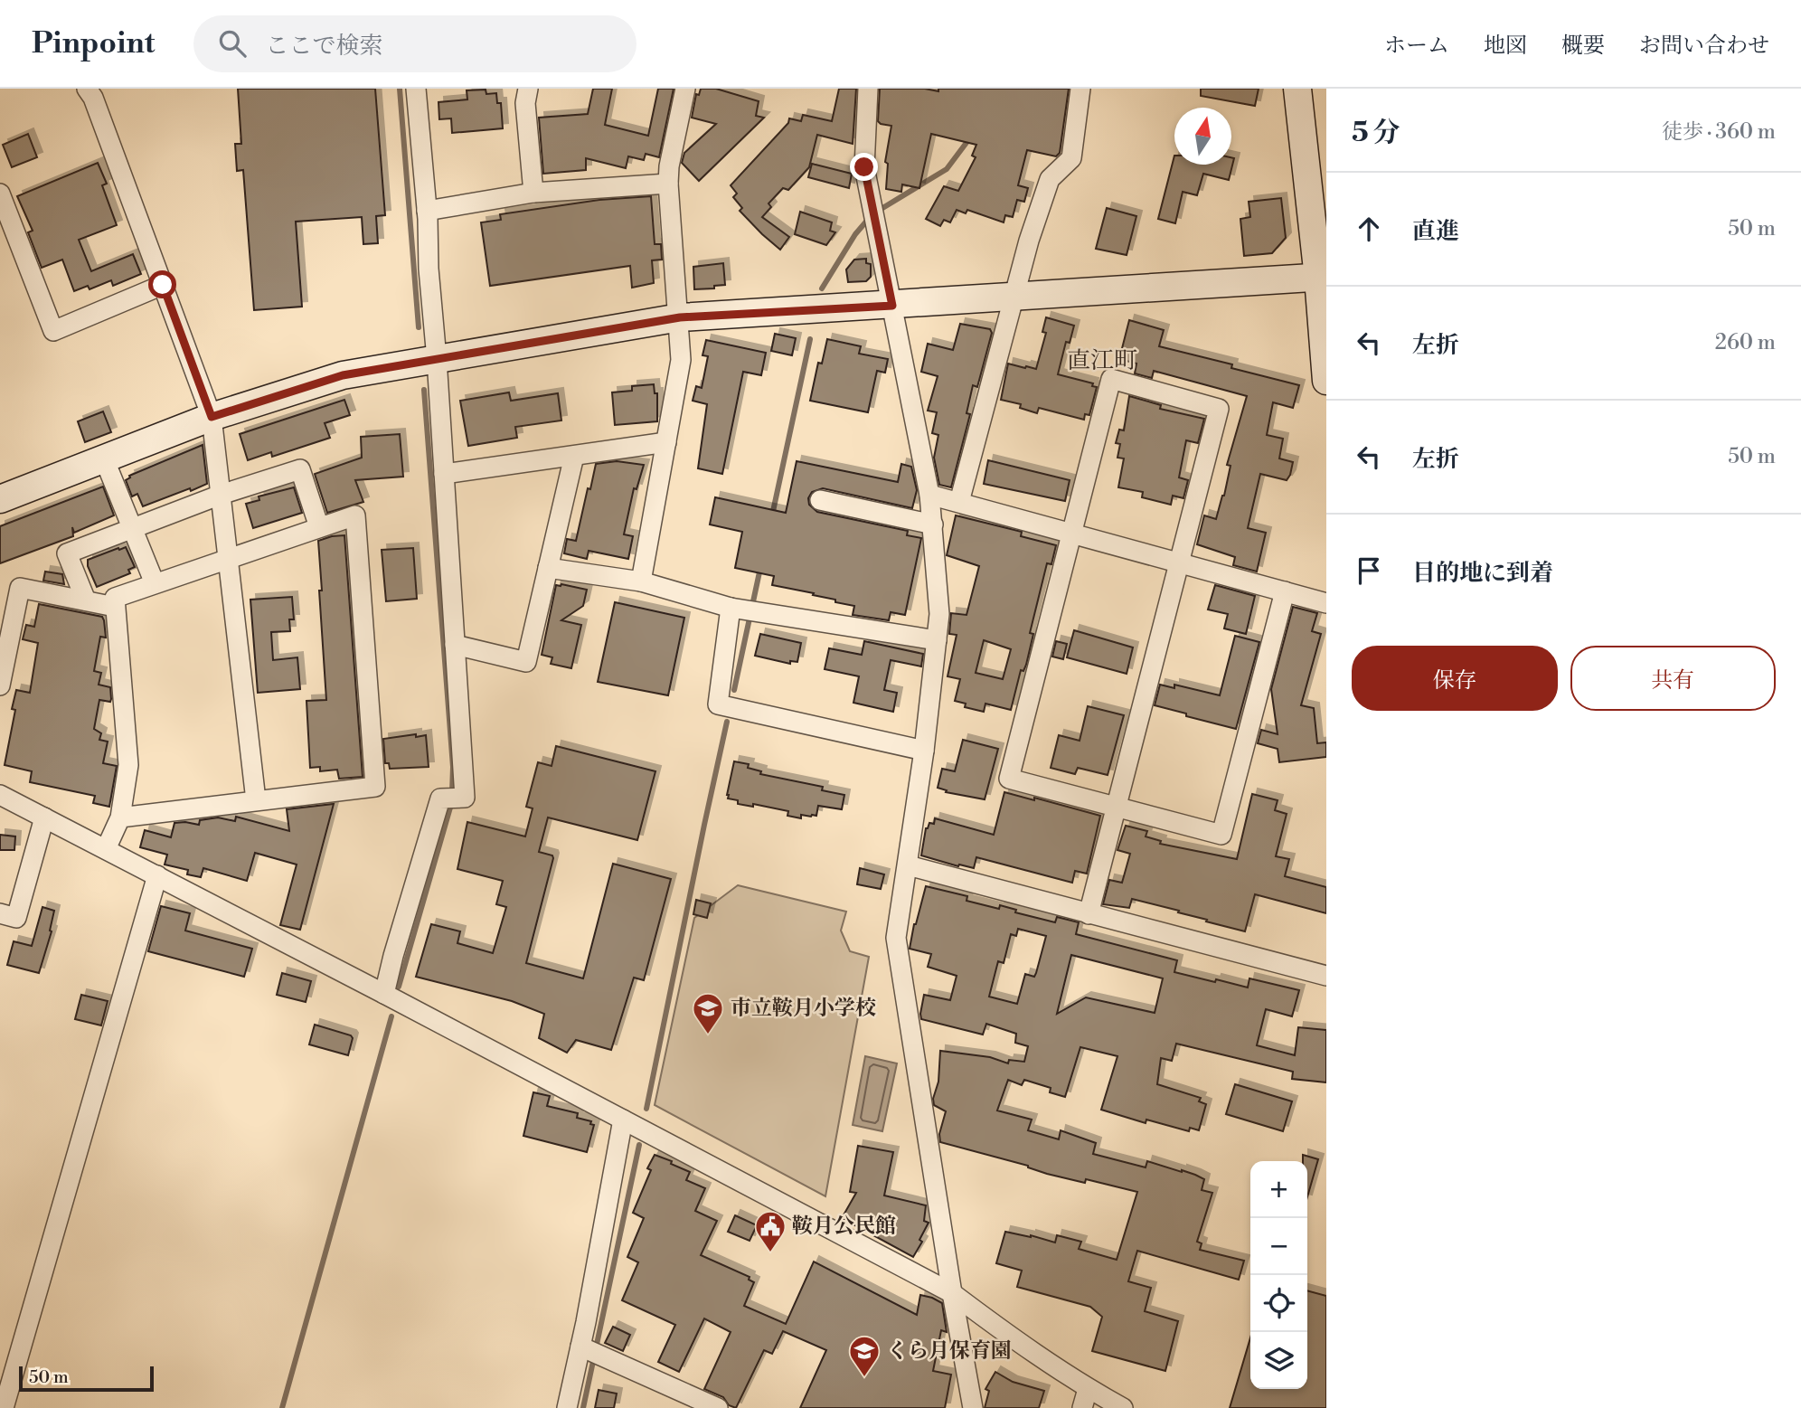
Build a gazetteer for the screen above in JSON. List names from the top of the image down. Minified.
{"districts":["直江町"],"places":{"school or university":["市立鞍月小学校","くら月保育園"],"public building":["鞍月公民館"]},"scale_bar":"50 m","north":"top","page":{"header":"Pinpoint","search":"ここで検索","nav":["ホーム","地図","概要","お問い合わせ"],"heading":["5 分","徒歩 · 360 m"],"list":[["直進","50 m"],["左折","260 m"],["左折","50 m"],"目的地に到着"],"buttons":["保存","共有"],"map_buttons":["+","−"],"scale":"50 m"}}
